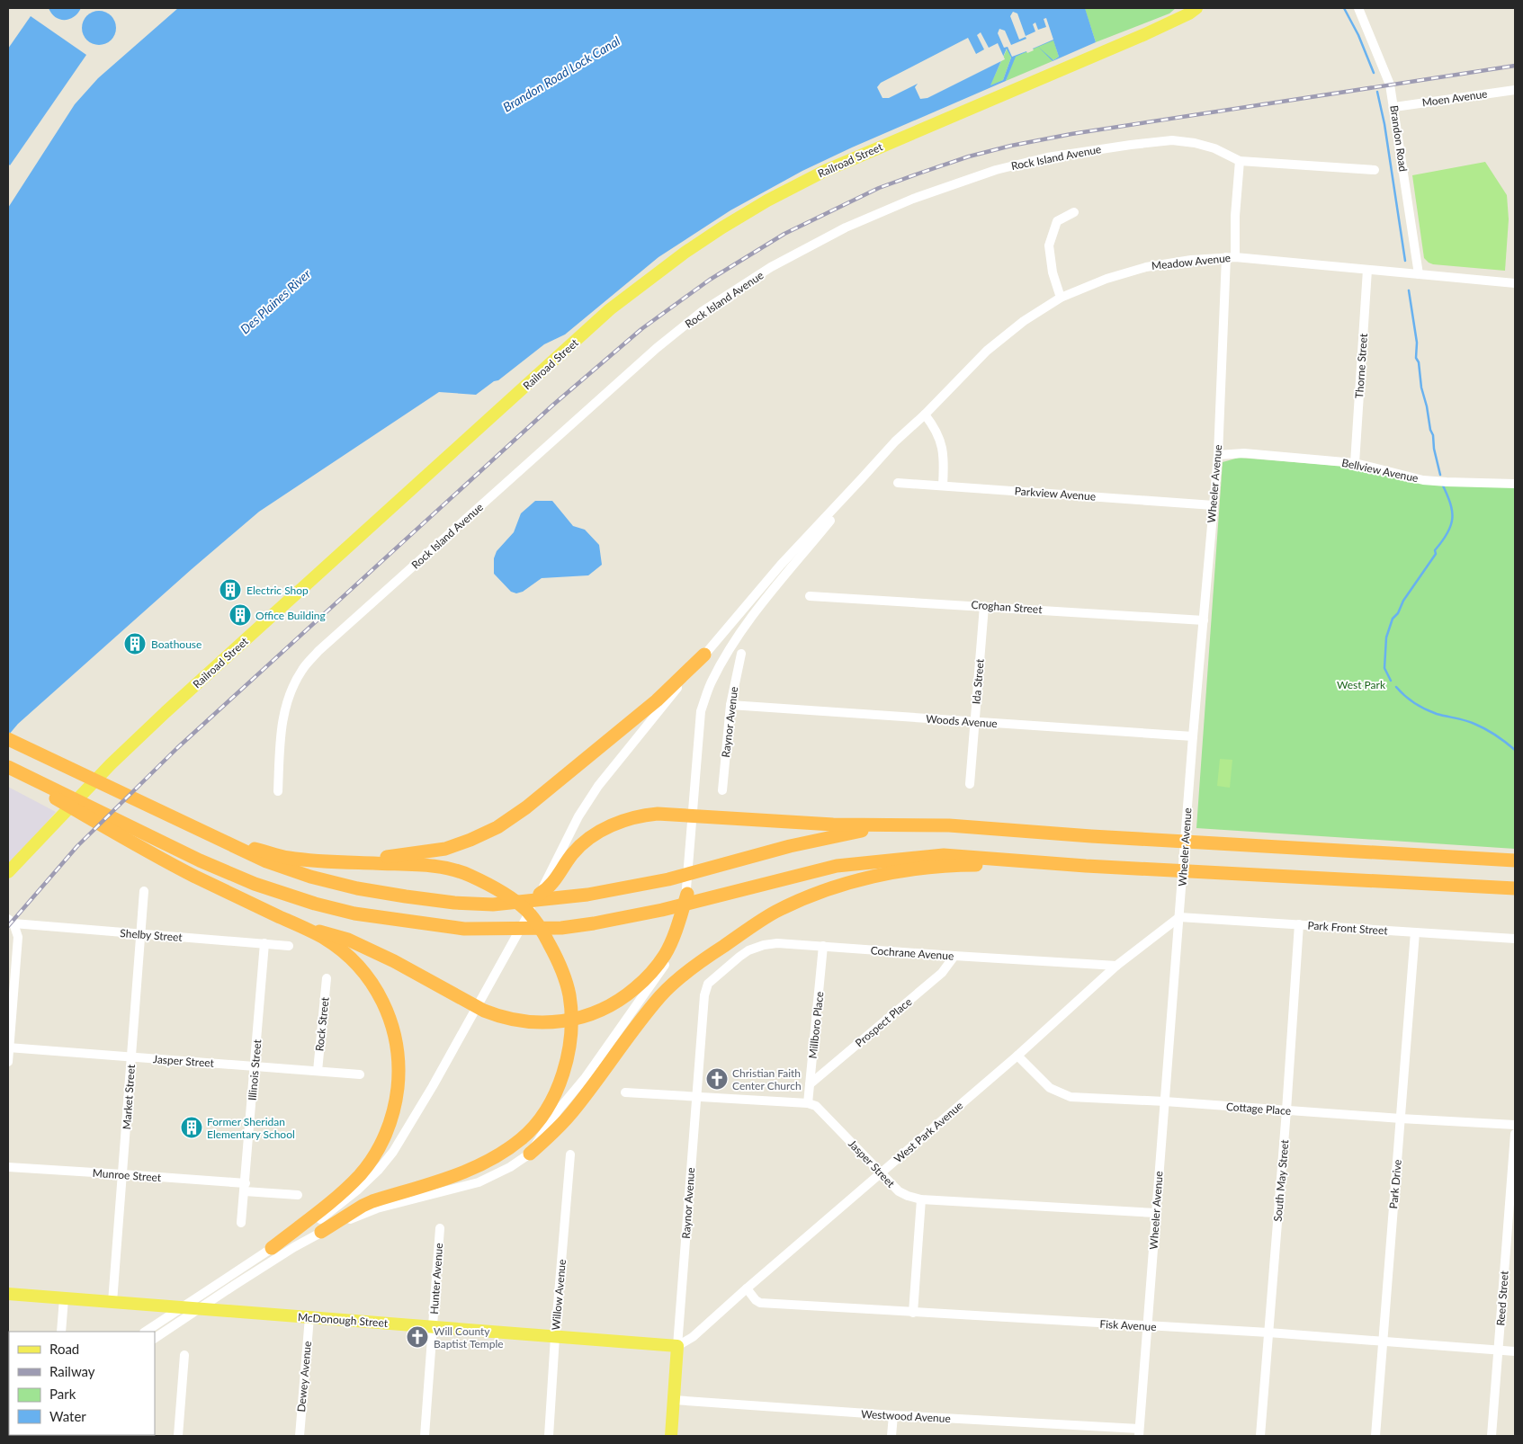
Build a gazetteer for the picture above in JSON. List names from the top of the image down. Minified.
{"streets":{"main road":["Railroad Street","Raynor Avenue","McDonough Street"],"street":["Moen Avenue","Brandon Road","Rock Island Avenue","Meadow Avenue","Thorne Street","Bellview Avenue","Wheeler Avenue","Parkview Avenue","Croghan Street","Ida Street","Woods Avenue","Park Front Street","Shelby Street","Cochrane Avenue","Prospect Place","Rock Street","Millboro Place","Jasper Street","Illinois Street","Market Street","Cottage Place","West Park Avenue","Munroe Street","South May Street","Park Drive","Hunter Avenue","Willow Avenue","Reed Street","Fisk Avenue","Dewey Avenue","Westwood Avenue"]},"crossings":[["Moen Avenue","Brandon Road"],["Brandon Road","Meadow Avenue"],["Rock Island Avenue","Wheeler Avenue"],["Meadow Avenue","Thorne Street"],["Meadow Avenue","Wheeler Avenue"],["Thorne Street","Bellview Avenue"],["Bellview Avenue","Wheeler Avenue"],["Wheeler Avenue","Parkview Avenue"],["Wheeler Avenue","Croghan Street"],["Wheeler Avenue","Woods Avenue"],["Wheeler Avenue","Park Front Street"],["Wheeler Avenue","Jasper Street"],["Wheeler Avenue","Cottage Place"],["Wheeler Avenue","West Park Avenue"],["Wheeler Avenue","Fisk Avenue"],["Wheeler Avenue","Westwood Avenue"],["Croghan Street","Ida Street"],["Ida Street","Woods Avenue"],["Woods Avenue","Raynor Avenue"],["Raynor Avenue","Cochrane Avenue"],["Raynor Avenue","West Park Avenue"],["Raynor Avenue","McDonough Street"],["Raynor Avenue","Westwood Avenue"],["Park Front Street","West Park Avenue"],["Park Front Street","South May Street"],["Park Front Street","Park Drive"],["Shelby Street","Illinois Street"],["Shelby Street","Market Street"],["Cochrane Avenue","Prospect Place"],["Cochrane Avenue","Millboro Place"],["Cochrane Avenue","West Park Avenue"],["Prospect Place","Millboro Place"],["Rock Street","Jasper Street"],["Millboro Place","Jasper Street"],["Jasper Street","Illinois Street"],["Jasper Street","Market Street"],["Jasper Street","West Park Avenue"],["Illinois Street","Munroe Street"],["Market Street","Munroe Street"],["Market Street","McDonough Street"],["Cottage Place","West Park Avenue"],["Cottage Place","South May Street"],["Cottage Place","Park Drive"],["West Park Avenue","McDonough Street"],["West Park Avenue","Fisk Avenue"],["South May Street","Fisk Avenue"],["Park Drive","Fisk Avenue"],["Hunter Avenue","McDonough Street"],["Willow Avenue","McDonough Street"],["Reed Street","Fisk Avenue"],["McDonough Street","Dewey Avenue"]],"water":["Brandon Road Lock Canal","Des Plaines River"],"parks":["West Park"],"places":{"building":["Electric Shop","Office Building","Boathouse","Former Sheridan Elementary School"],"church":["Christian Faith Center Church","Will County Baptist Temple"]},"legend":["Road","Railway","Park","Water"]}
